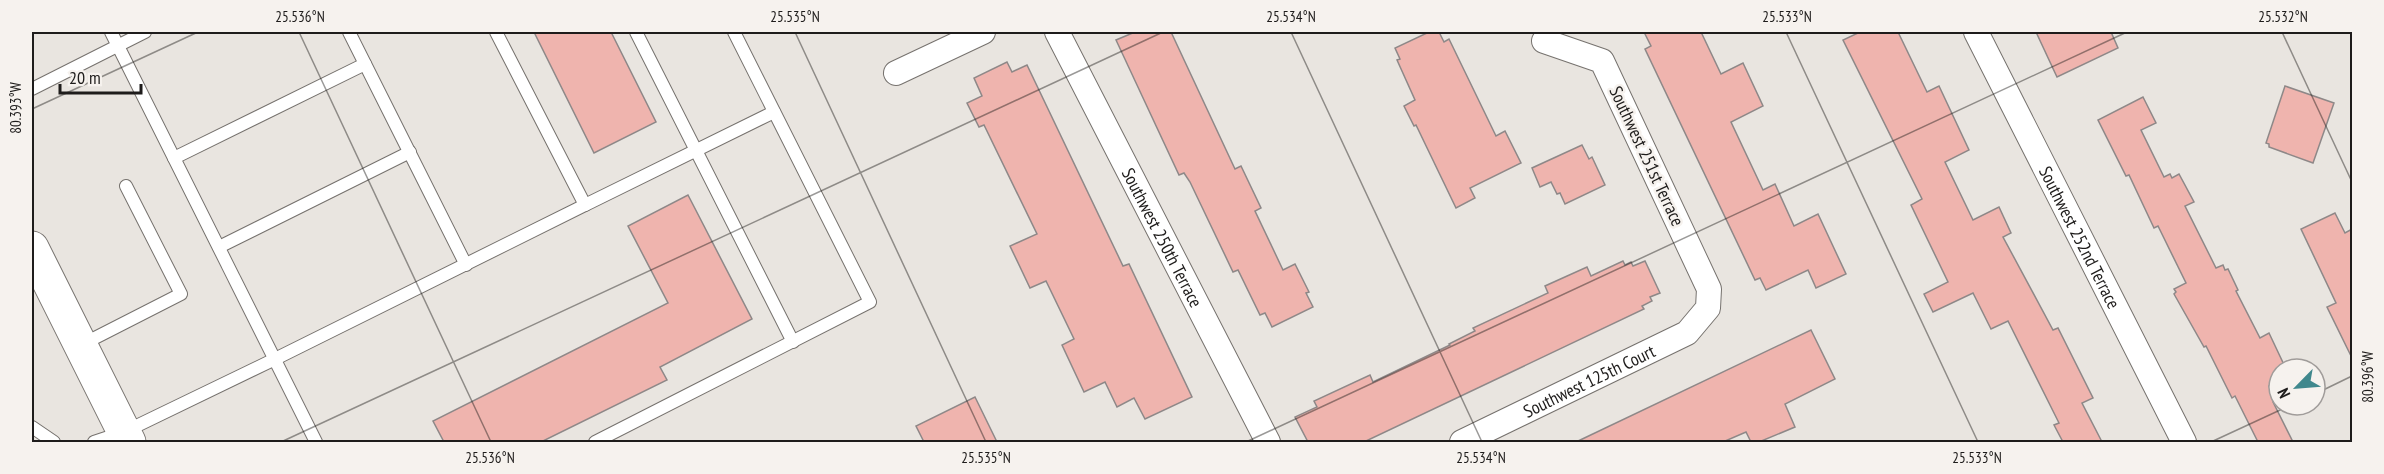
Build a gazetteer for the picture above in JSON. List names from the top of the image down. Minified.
{"streets":{"street":["Southwest 251st Terrace","Southwest 250th Terrace","Southwest 252nd Terrace","Southwest 125th Court"]},"crossings":[["Southwest 251st Terrace","Southwest 125th Court"]],"scale_bar":"20 m","north":"bottom left","coordinates":["25.536°N","25.535°N","25.534°N","25.533°N","25.532°N","80.393°W","80.396°W"]}
